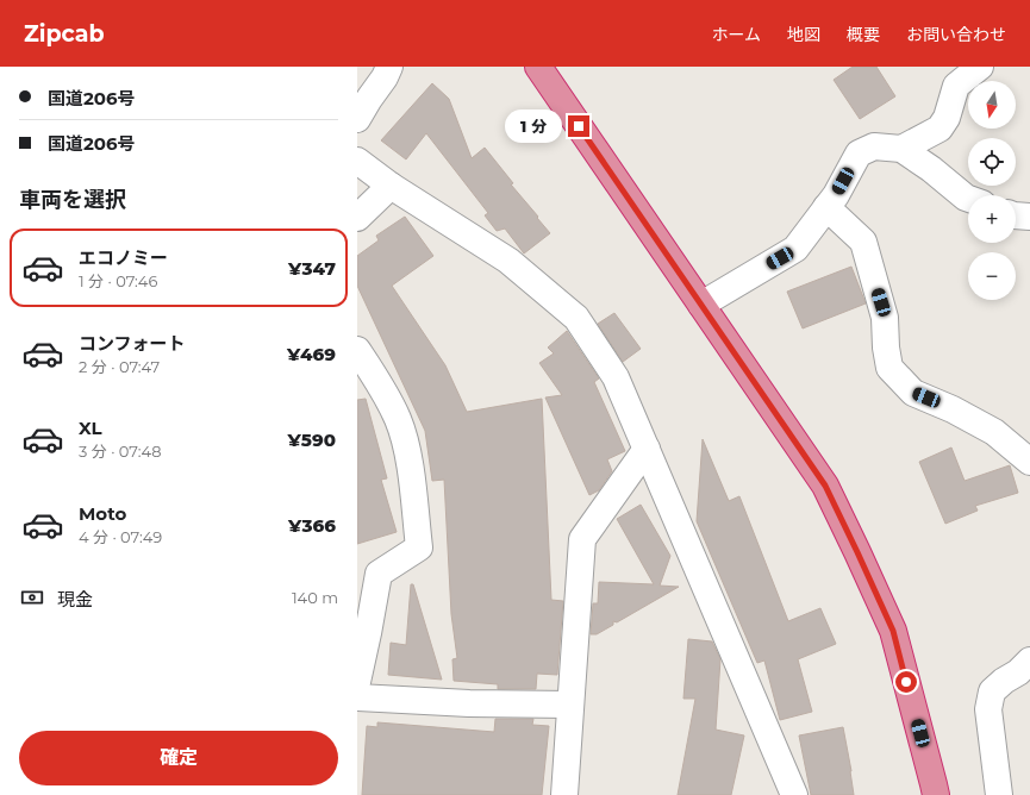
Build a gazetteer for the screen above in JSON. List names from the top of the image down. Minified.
{"north":"bottom","page":{"header":"Zipcab","nav":["ホーム","地図","概要","お問い合わせ"],"banner":["国道206号","国道206号"],"map_buttons":["+","−"],"bubble":"1 分","heading":"車両を選択","list":[{"name":"エコノミー","note":"1 分 · 07:46","value":"¥347"},{"name":"コンフォート","note":"2 分 · 07:47","value":"¥469"},{"name":"XL","note":"3 分 · 07:48","value":"¥590"},{"name":"Moto","note":"4 分 · 07:49","value":"¥366"}],"pay":["現金","140 m"],"buttons":"確定"}}
